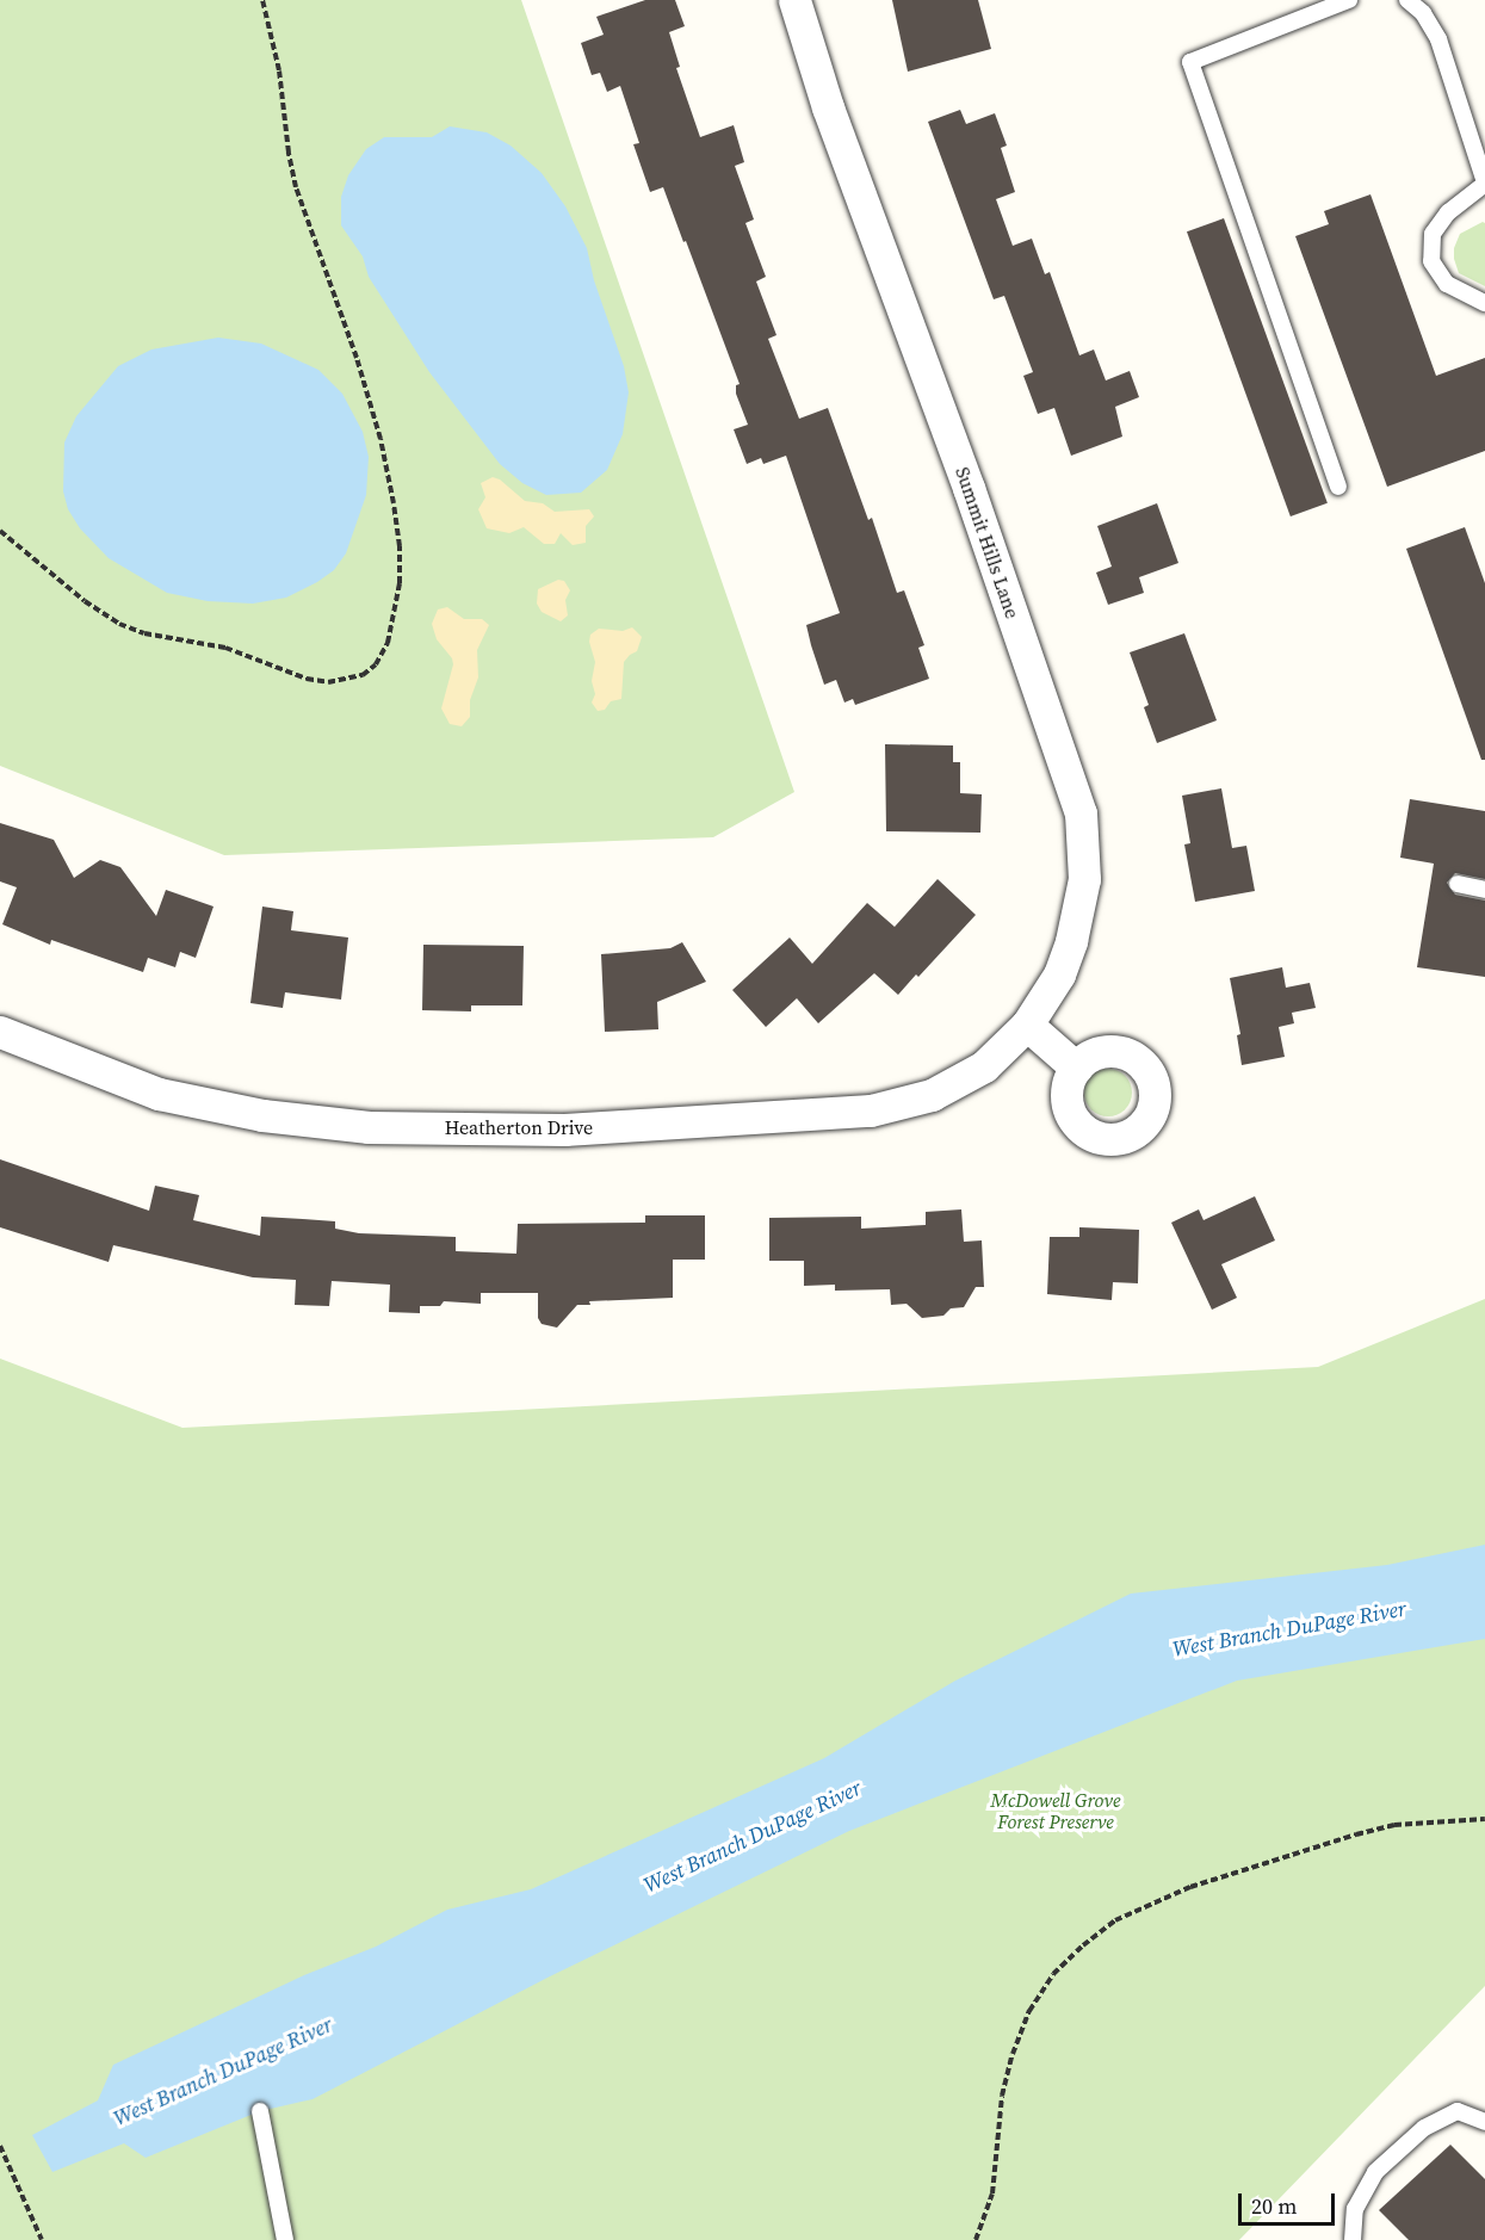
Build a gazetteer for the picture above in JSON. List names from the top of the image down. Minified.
{"streets":{"street":["Summit Hills Lane","Heatherton Drive"]},"crossings":[["Summit Hills Lane","Heatherton Drive"]],"water":["West Branch DuPage River"],"parks":["McDowell Grove Forest Preserve"],"scale_bar":"20 m"}
